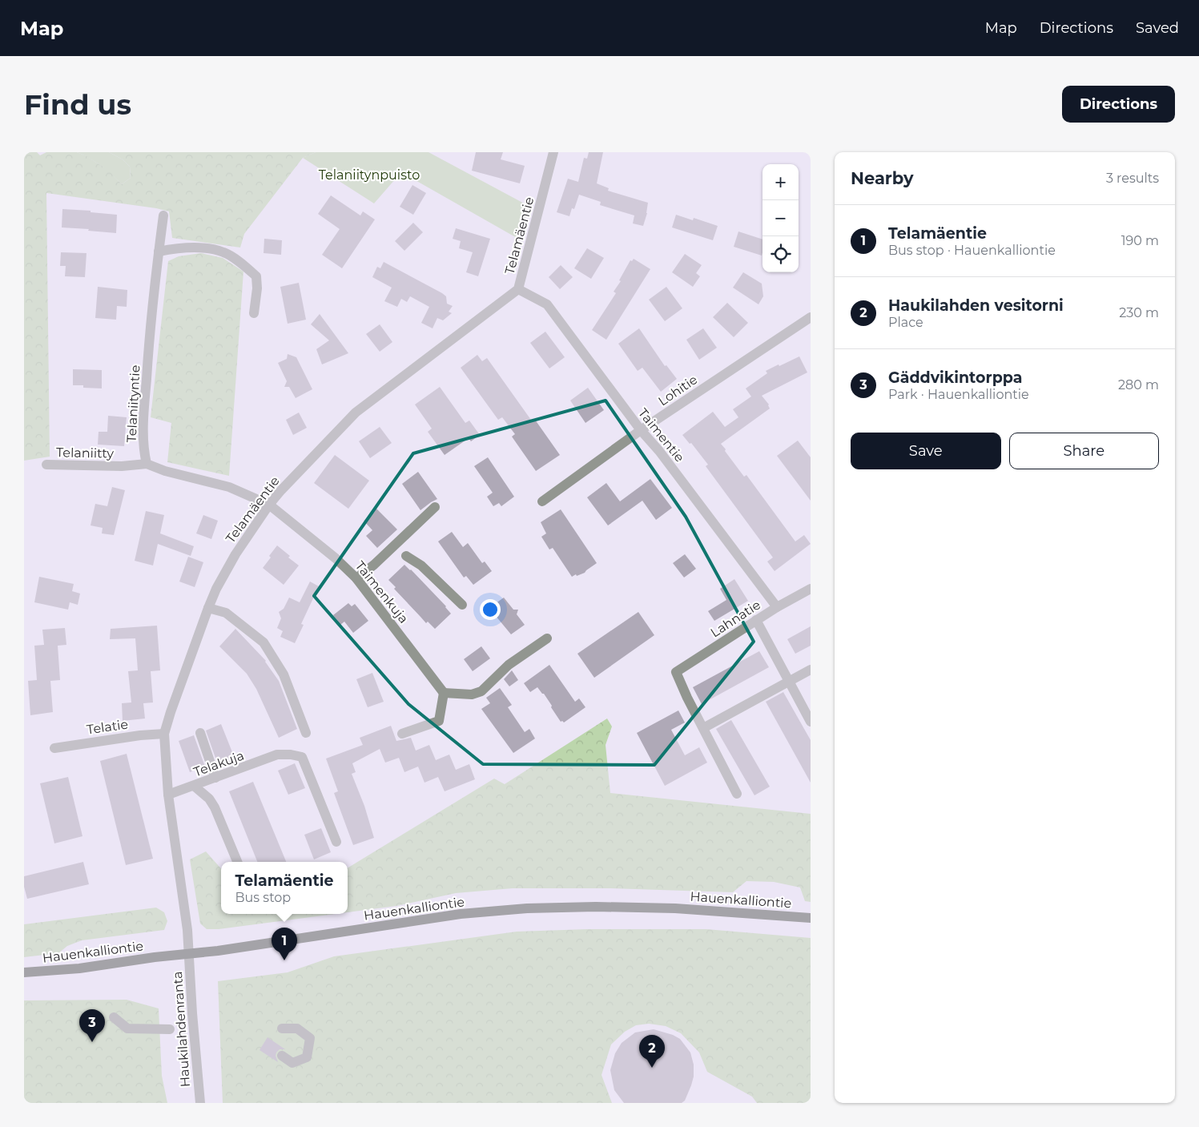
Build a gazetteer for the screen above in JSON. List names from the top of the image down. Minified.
{"streets":{"main road":["Hauenkalliontie"],"street":["Telamäentie","Lohitie","Telaniityntie","Taimentie","Telaniitty","Taimenkuja","Lahnatie","Telatie","Telakuja","Haukilahdenranta"]},"crossings":[["Telamäentie","Taimentie"],["Telamäentie","Taimenkuja"],["Telamäentie","Telatie"],["Telamäentie","Telakuja"],["Telamäentie","Hauenkalliontie"],["Telamäentie","Haukilahdenranta"],["Lohitie","Taimentie"],["Telaniityntie","Telaniitty"],["Taimentie","Lahnatie"],["Hauenkalliontie","Haukilahdenranta"]],"parks":["Telaniitynpuisto"],"page":{"header":"Map","nav":["Map","Directions","Saved"],"buttons":["Directions",["Save","Share"]],"title":"Find us","heading":["Nearby","3 results"],"map_buttons":["+","−"],"list":[{"mark":"1","name":"Telamäentie","note":"Bus stop · Hauenkalliontie","value":"190 m"},{"mark":"2","name":"Haukilahden vesitorni","note":"Place","value":"230 m"},{"mark":"3","name":"Gäddvikintorppa","note":"Park · Hauenkalliontie","value":"280 m"}],"popup":["Telamäentie","Bus stop"],"pins":["1","3","2"]}}
